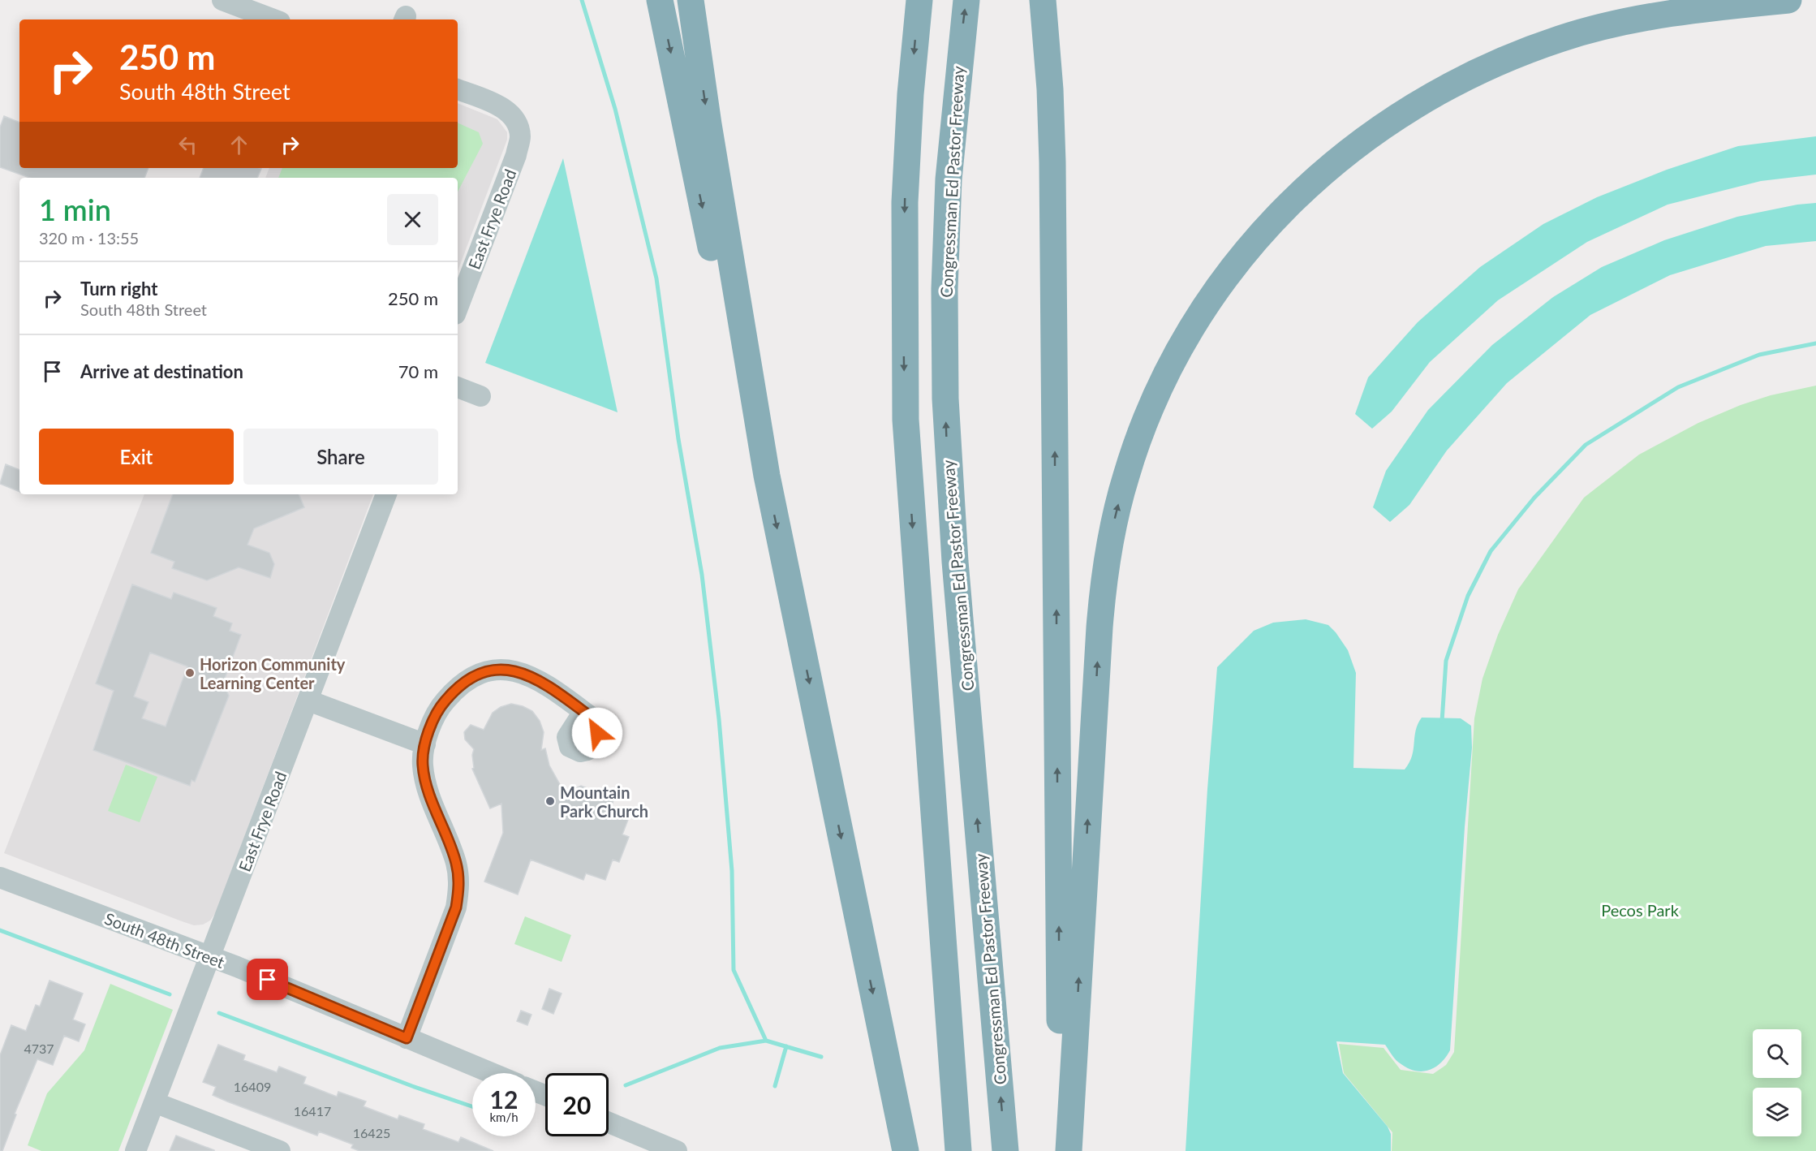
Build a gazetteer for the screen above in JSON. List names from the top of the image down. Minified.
{"streets":{"highway":["Congressman Ed Pastor Freeway"],"street":["East Frye Road","South 48th Street"]},"crossings":[["East Frye Road","South 48th Street"]],"parks":["Pecos Park"],"places":["Horizon Community Learning Center","Mountain Park Church"],"house_numbers":["4737","16409","16417","16425"],"page":{"turn":["250 m","South 48th Street"],"heading":["1 min","320 m · 13:55"],"list":[{"name":"Turn right","note":"South 48th Street","value":"250 m"},{"name":"Arrive at destination","value":"70 m"}],"buttons":["Exit","Share"],"speed":"12 km/h","limit":"20"}}
